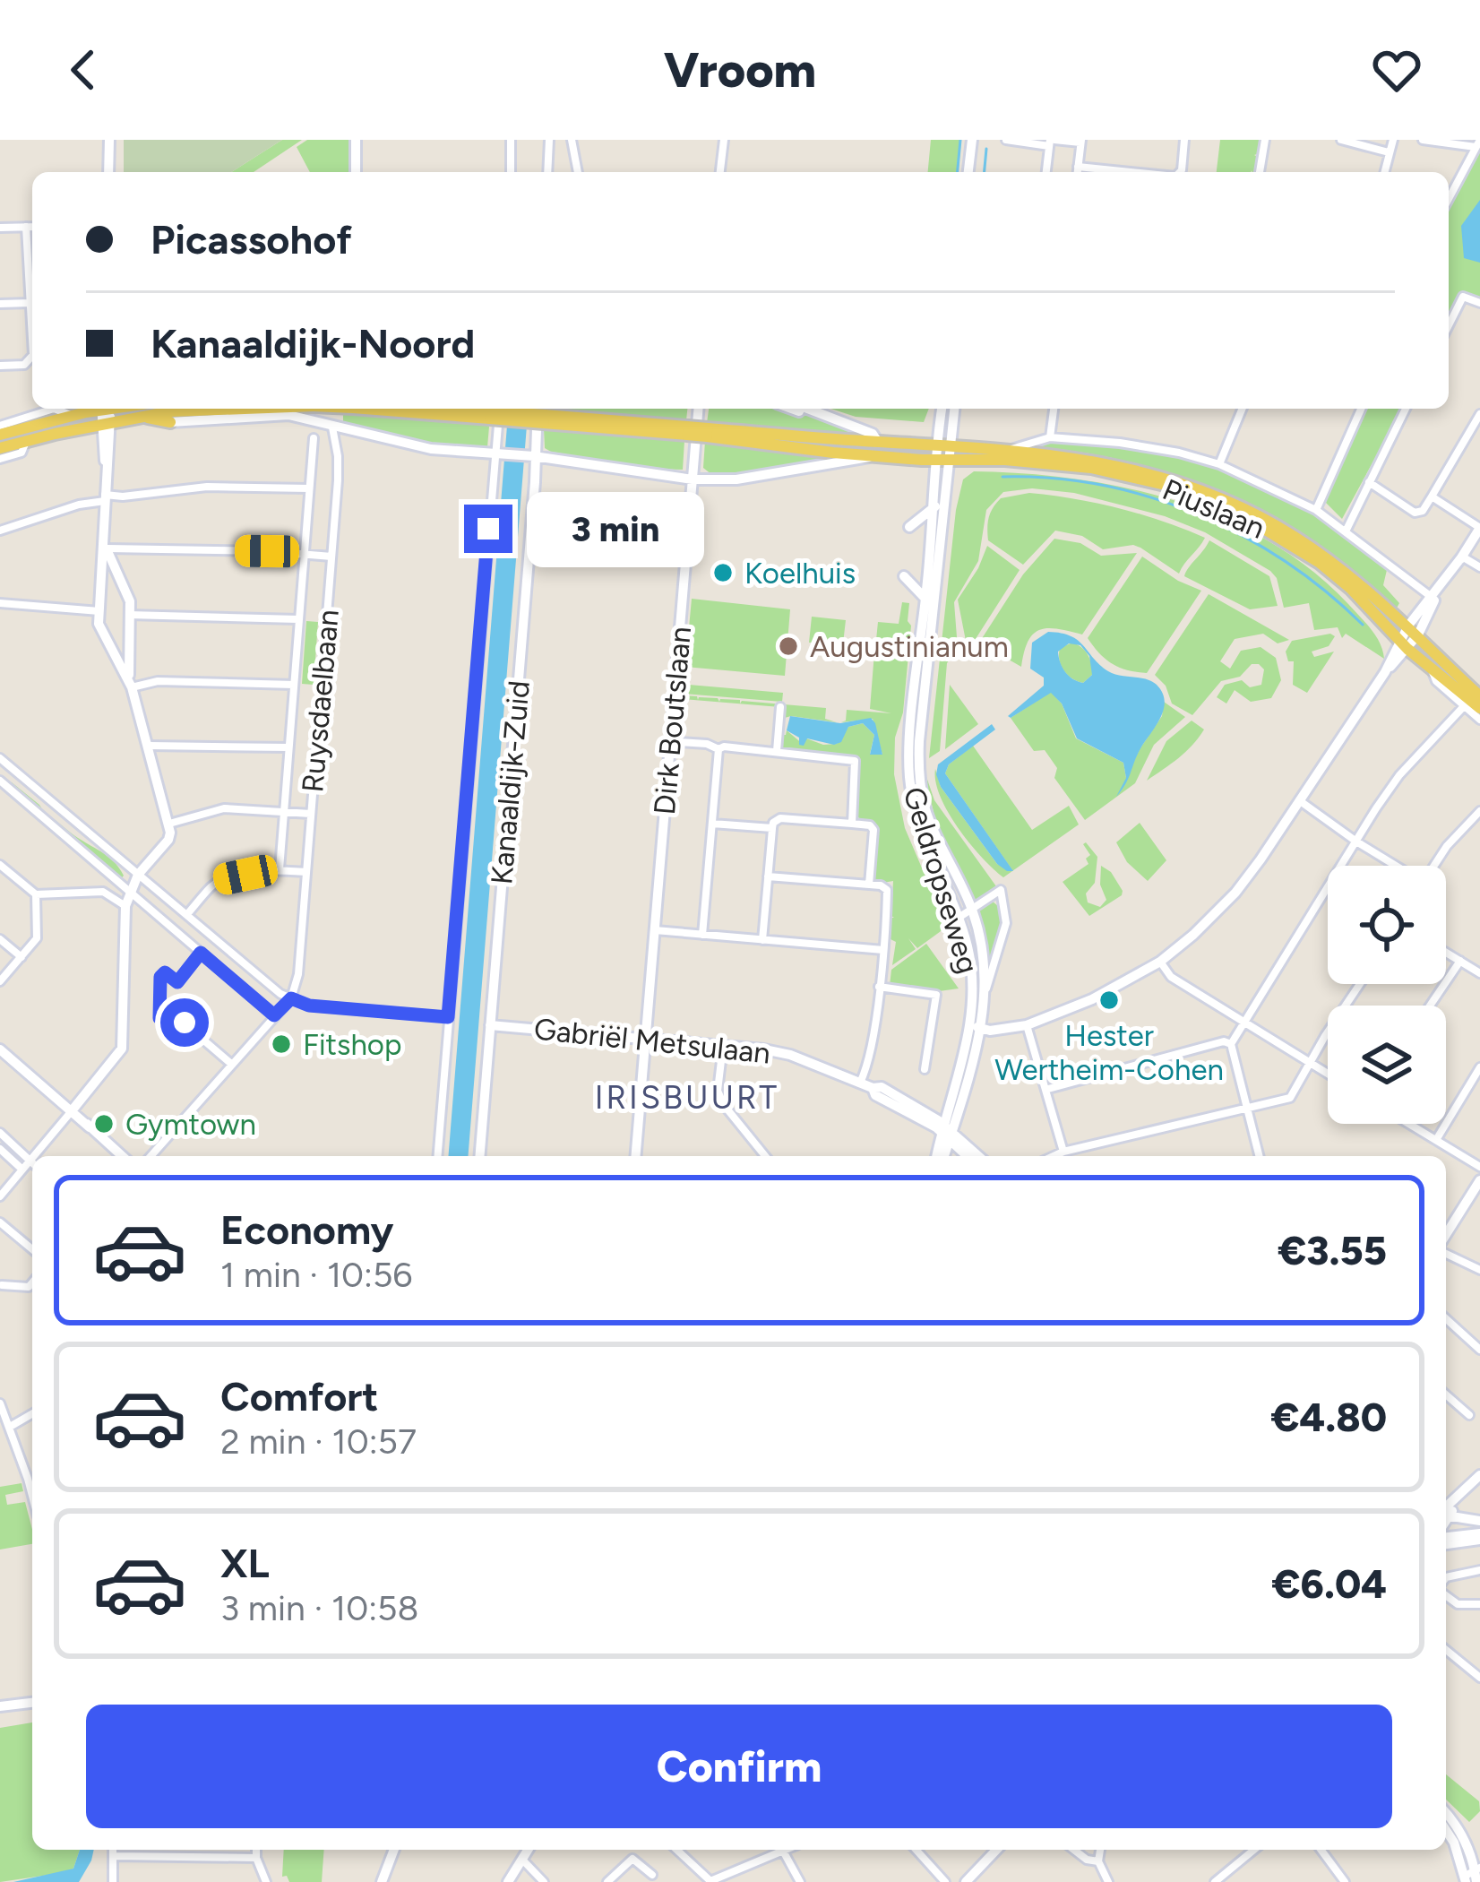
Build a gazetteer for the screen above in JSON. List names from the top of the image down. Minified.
{"streets":{"main road":["Piuslaan"],"street":["Ruysdaelbaan","Dirk Boutslaan","Kanaaldijk-Zuid","Geldropseweg","Gabriël Metsulaan"]},"crossings":[["Piuslaan","Geldropseweg"],["Dirk Boutslaan","Gabriël Metsulaan"],["Kanaaldijk-Zuid","Gabriël Metsulaan"],["Geldropseweg","Gabriël Metsulaan"]],"districts":["IRISBUURT"],"places":["Koelhuis","Augustinianum","Hester Wertheim-Cohen","Fitshop","Gymtown"],"page":{"header":"Vroom","banner":["Picassohof","Kanaaldijk-Noord"],"bubble":"3 min","list":[{"name":"Economy","note":"1 min · 10:56","value":"€3.55"},{"name":"Comfort","note":"2 min · 10:57","value":"€4.80"},{"name":"XL","note":"3 min · 10:58","value":"€6.04"}],"buttons":"Confirm"}}
